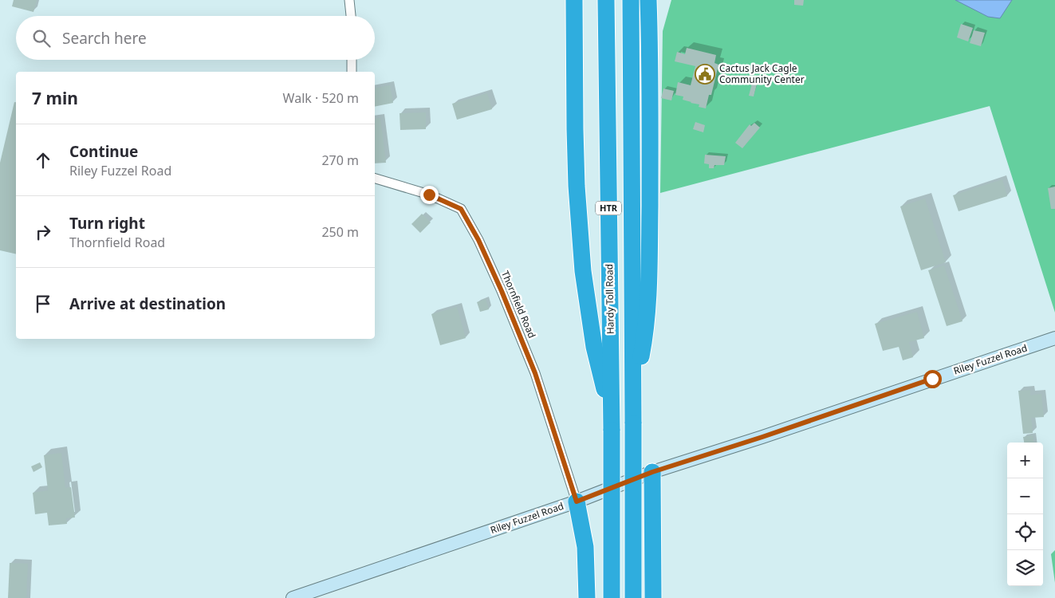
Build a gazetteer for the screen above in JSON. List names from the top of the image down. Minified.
{"streets":{"highway":["HTR","Hardy Toll Road"],"main road":["Riley Fuzzel Road"],"street":["Thornfield Road"]},"crossings":[["Thornfield Road","Riley Fuzzel Road"]],"places":{"public building":["Cactus Jack Cagle Community Center"]},"page":{"search":"Search here","heading":["7 min","Walk · 520 m"],"list":[["Continue","Riley Fuzzel Road","270 m"],["Turn right","Thornfield Road","250 m"],"Arrive at destination"],"map_buttons":["+","−"]}}
